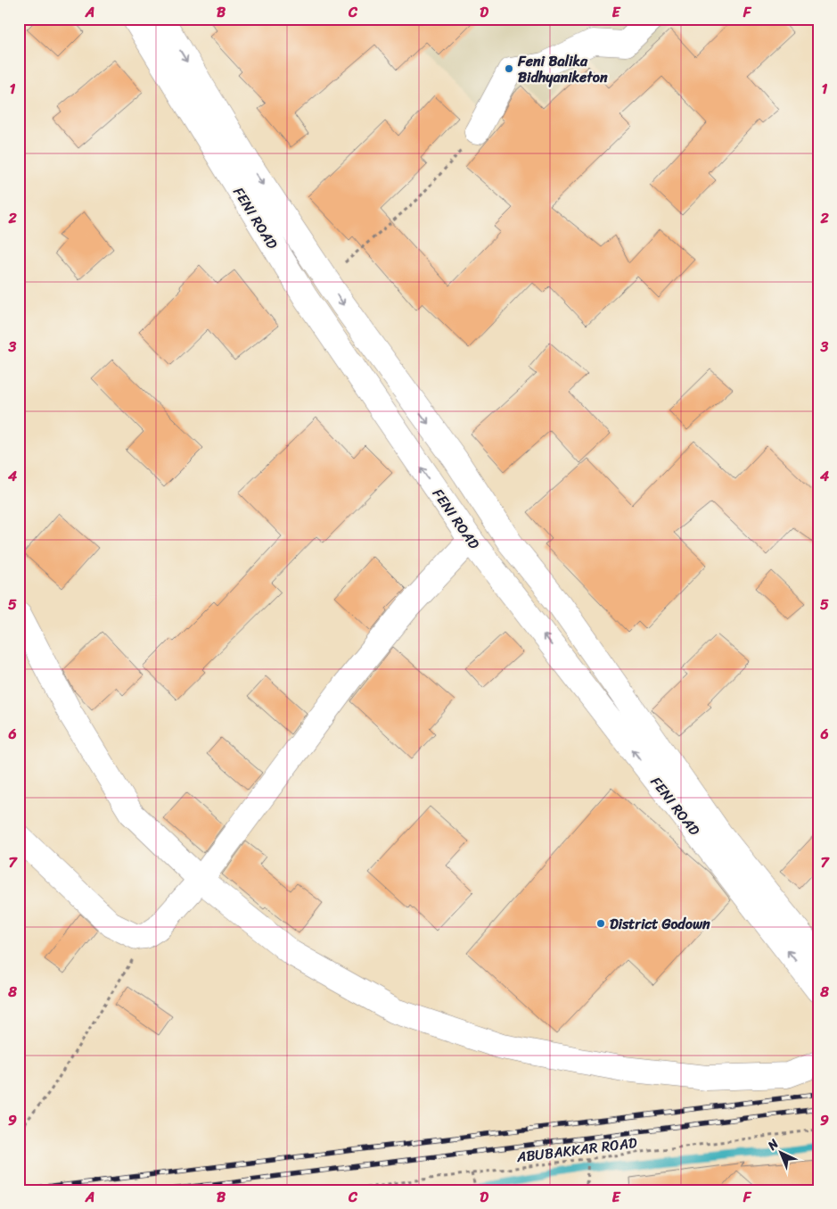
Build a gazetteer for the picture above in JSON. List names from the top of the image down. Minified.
{"streets":{"main road":["FENI ROAD"],"path":["ABUBAKKAR ROAD"]},"places":["Feni Balika Bidhyaniketon","District Godown"],"north":"top left","grid":{"columns":["A","B","C","D","E","F"],"rows":["1","2","3","4","5","6","7","8","9"]}}
